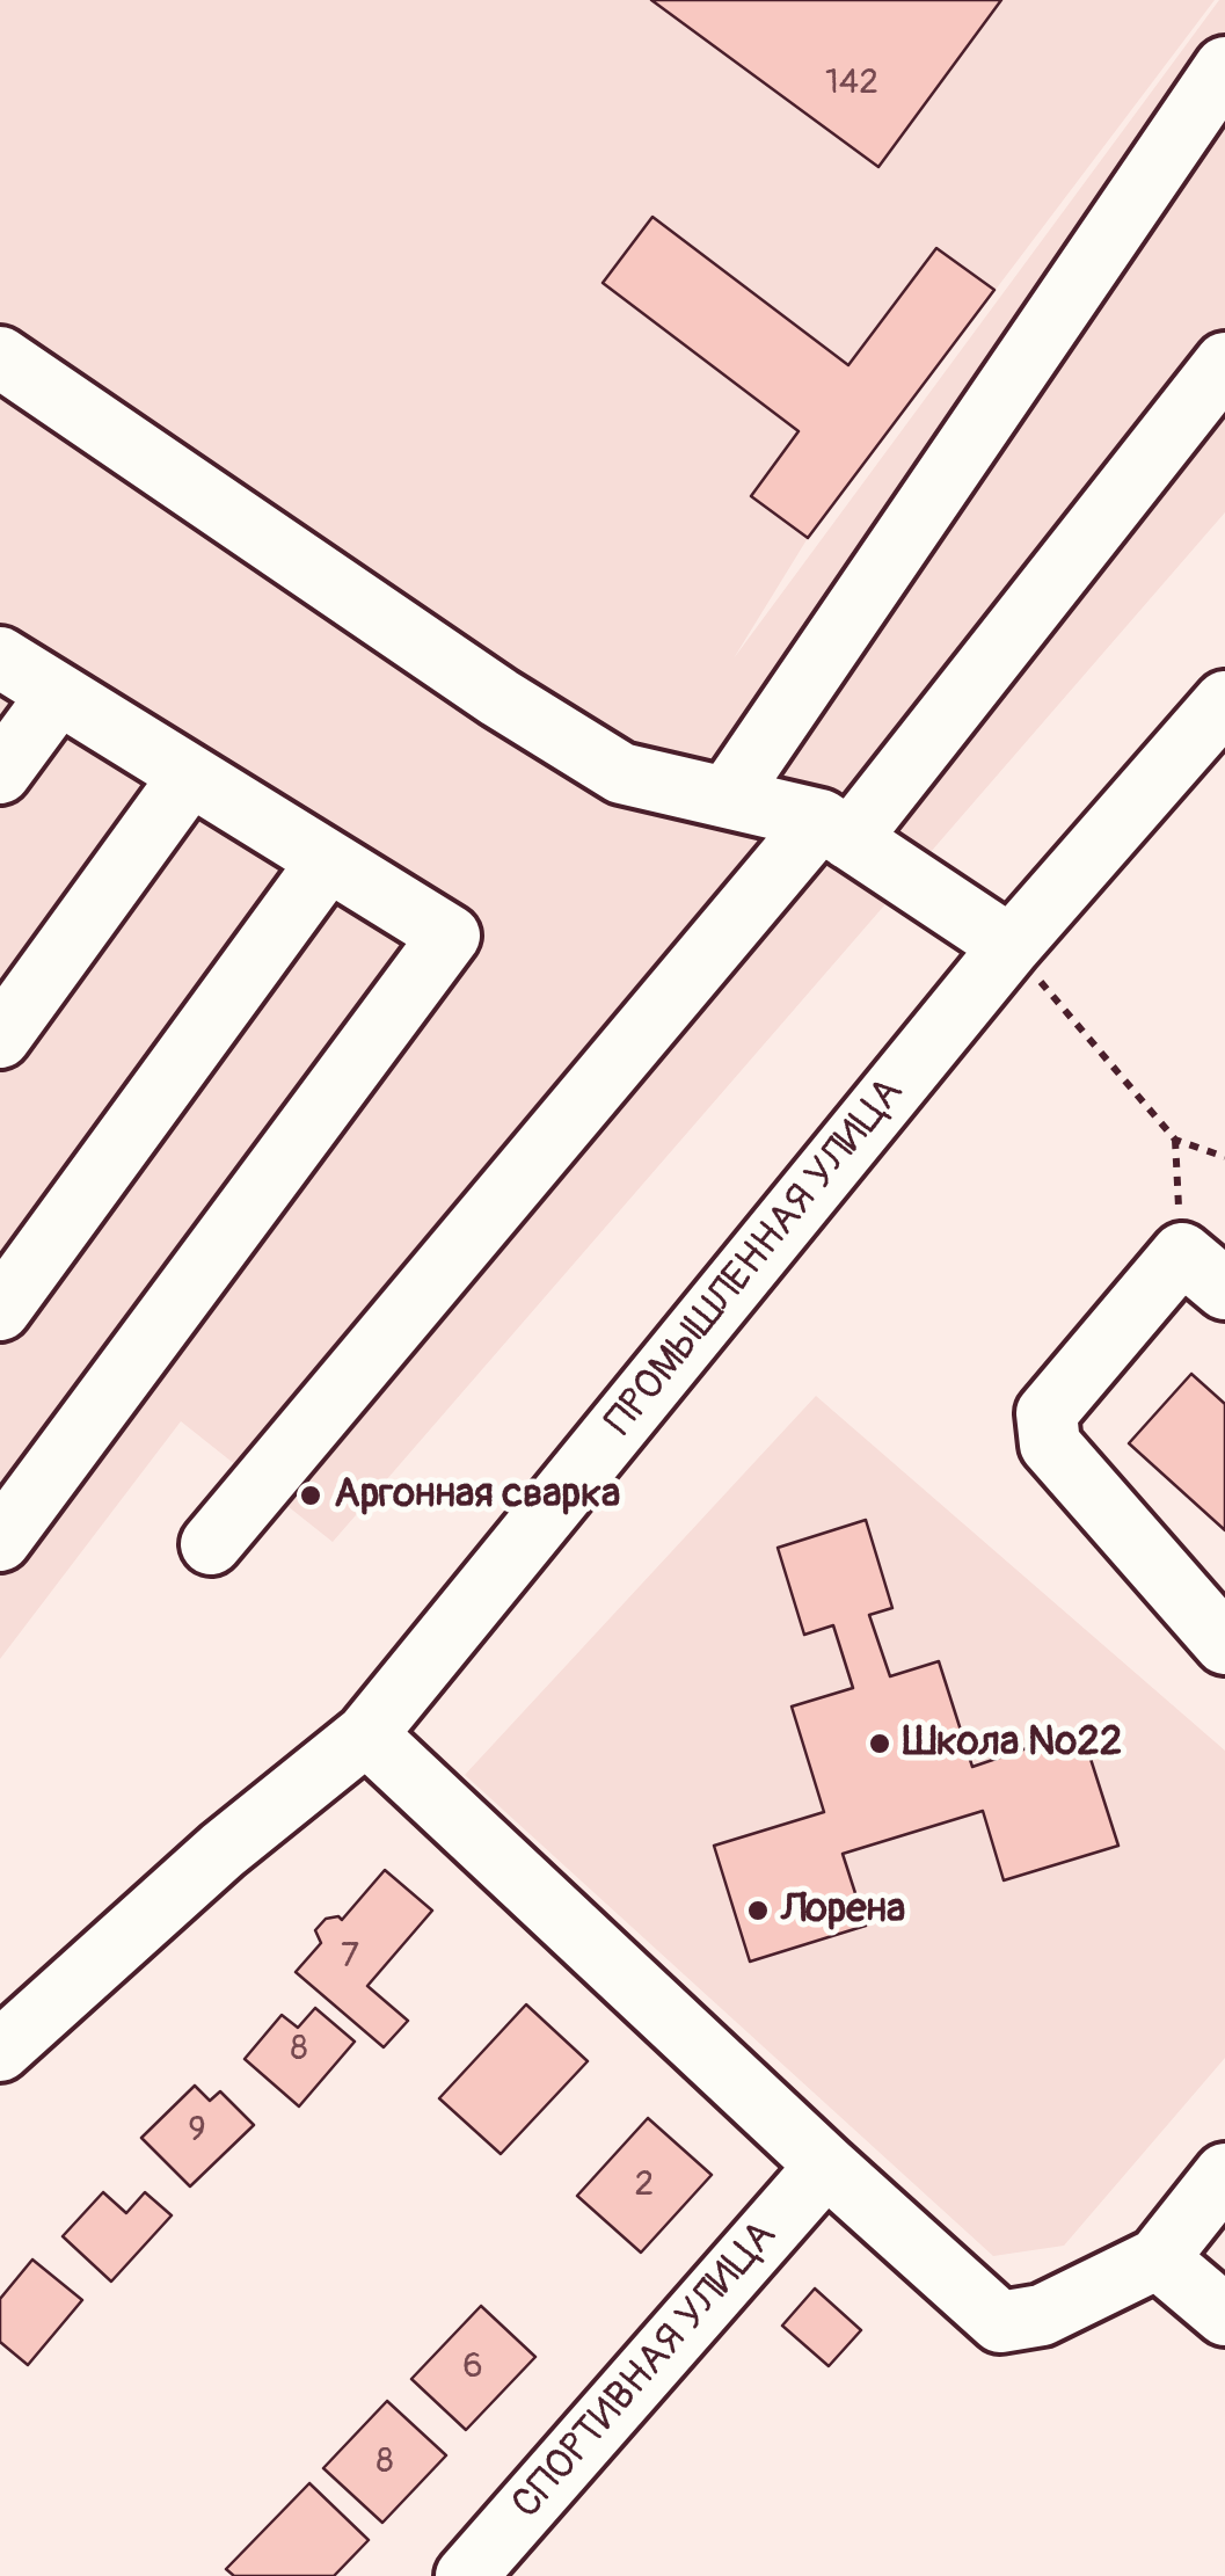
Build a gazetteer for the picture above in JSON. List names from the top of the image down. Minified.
{"streets":{"street":["ПРОМЫШЛЕННАЯ УЛИЦА","СПОРТИВНАЯ УЛИЦА"]},"places":["Аргонная сварка","Школа №22","Лорена"],"house_numbers":["142","7","8","9","2","6","8"]}
